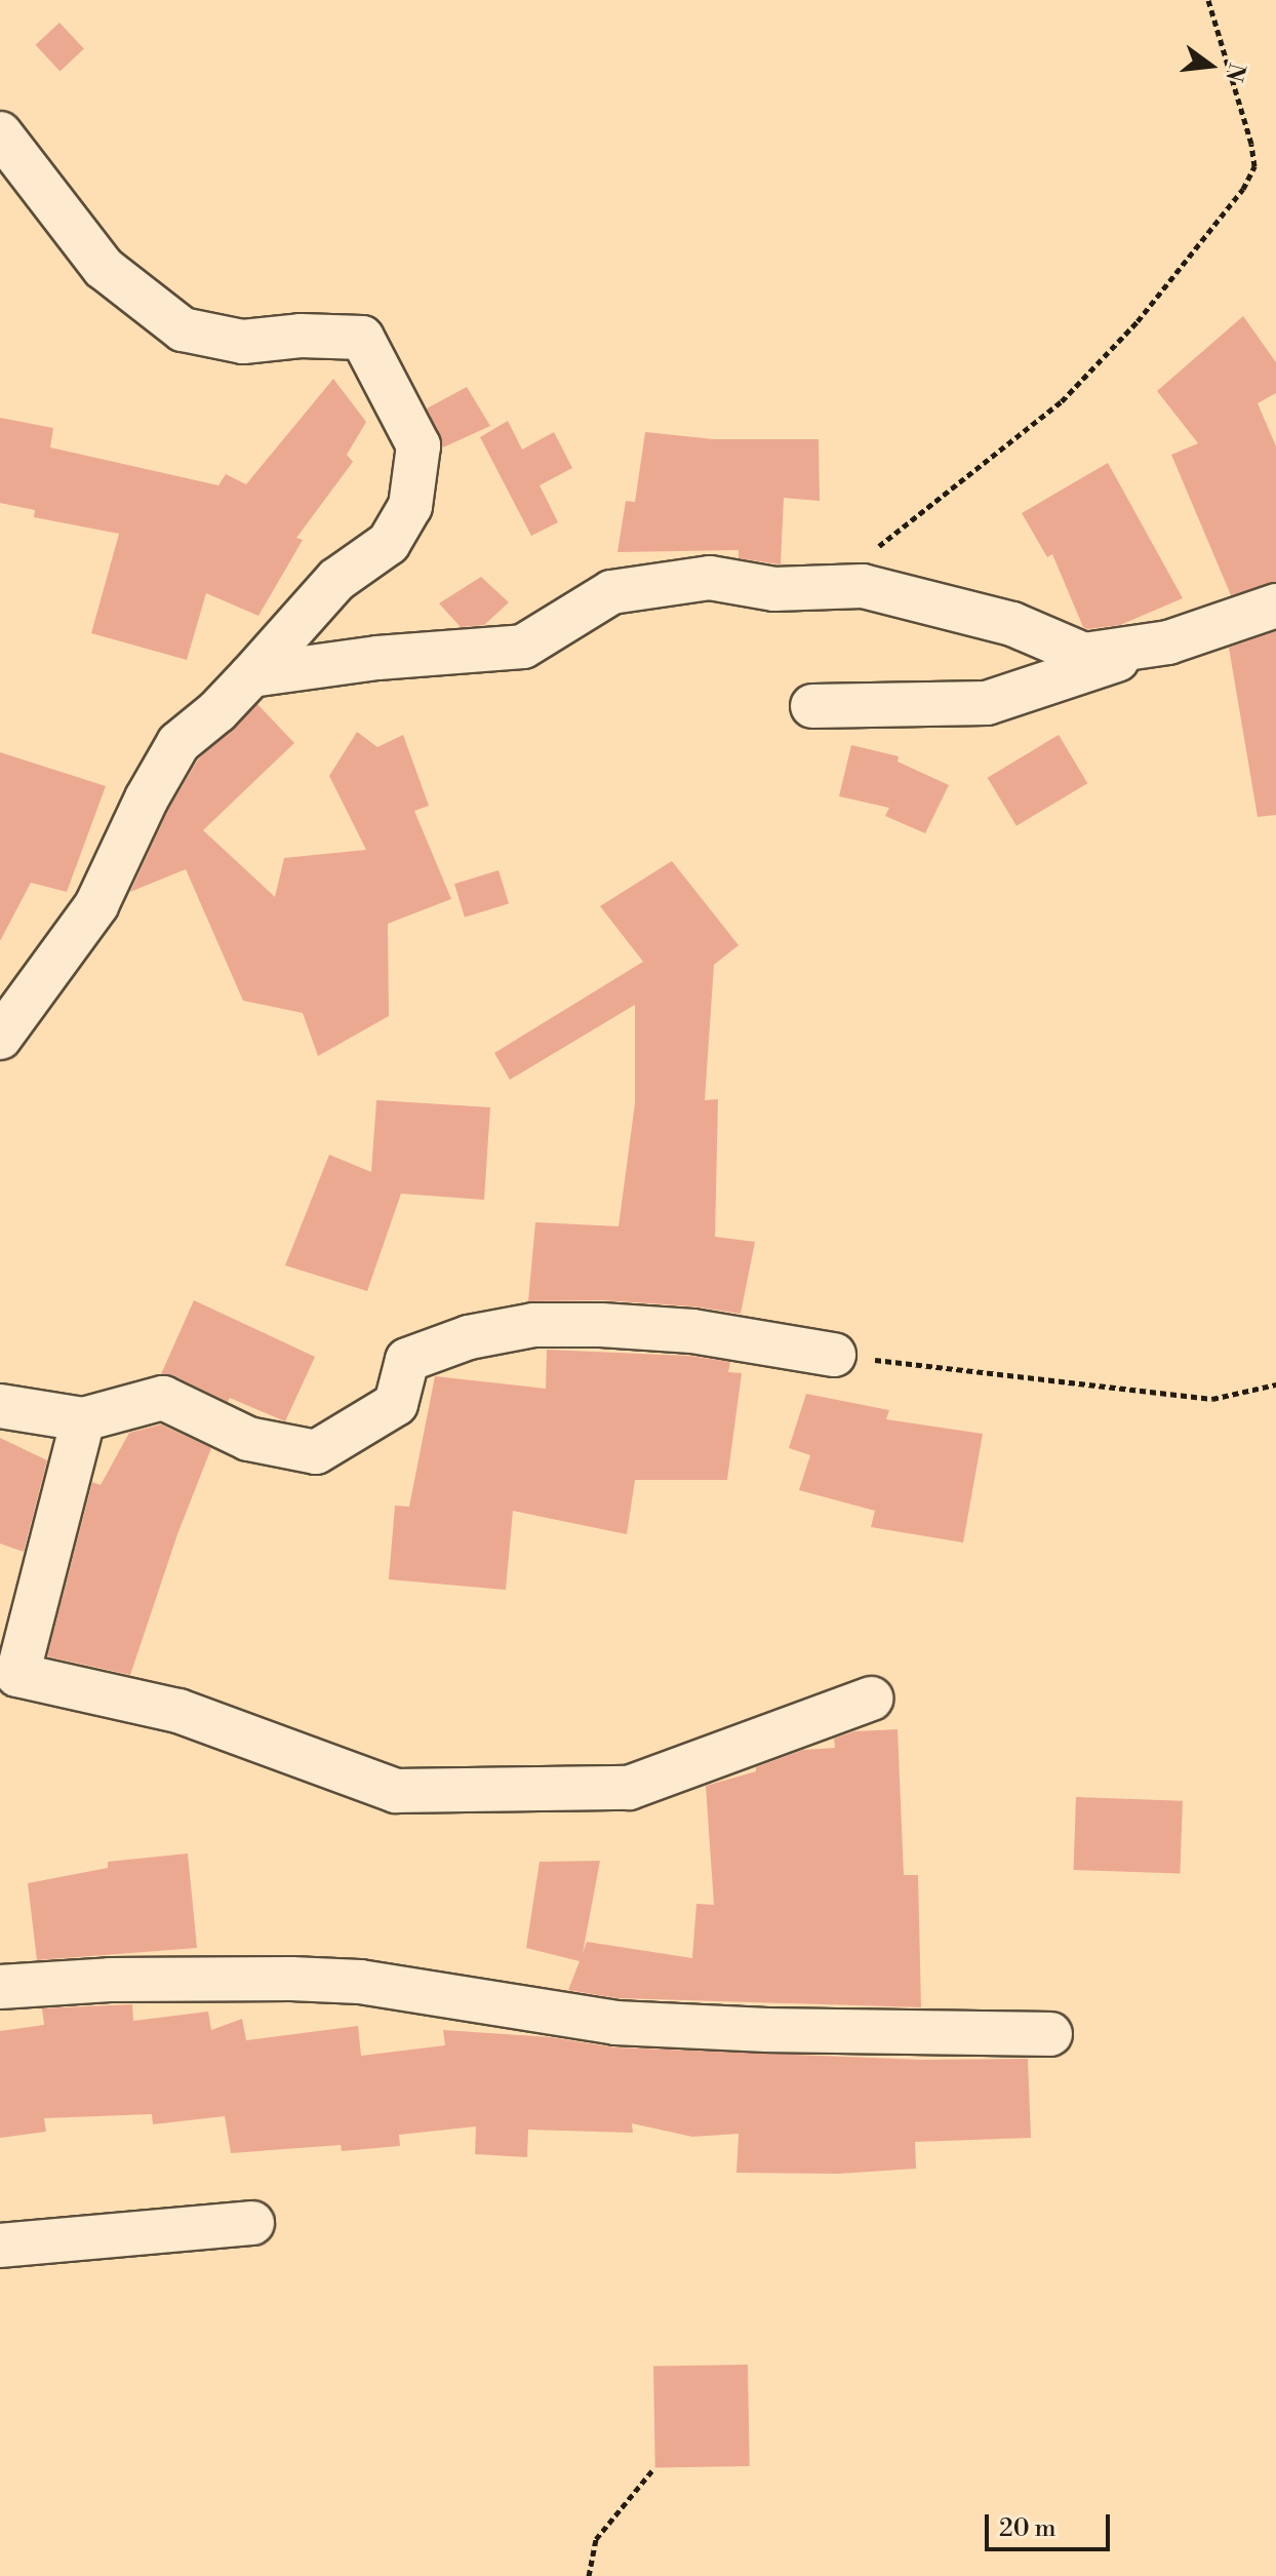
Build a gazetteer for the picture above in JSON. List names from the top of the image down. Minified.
{"scale_bar":"20 m","north":"right"}
